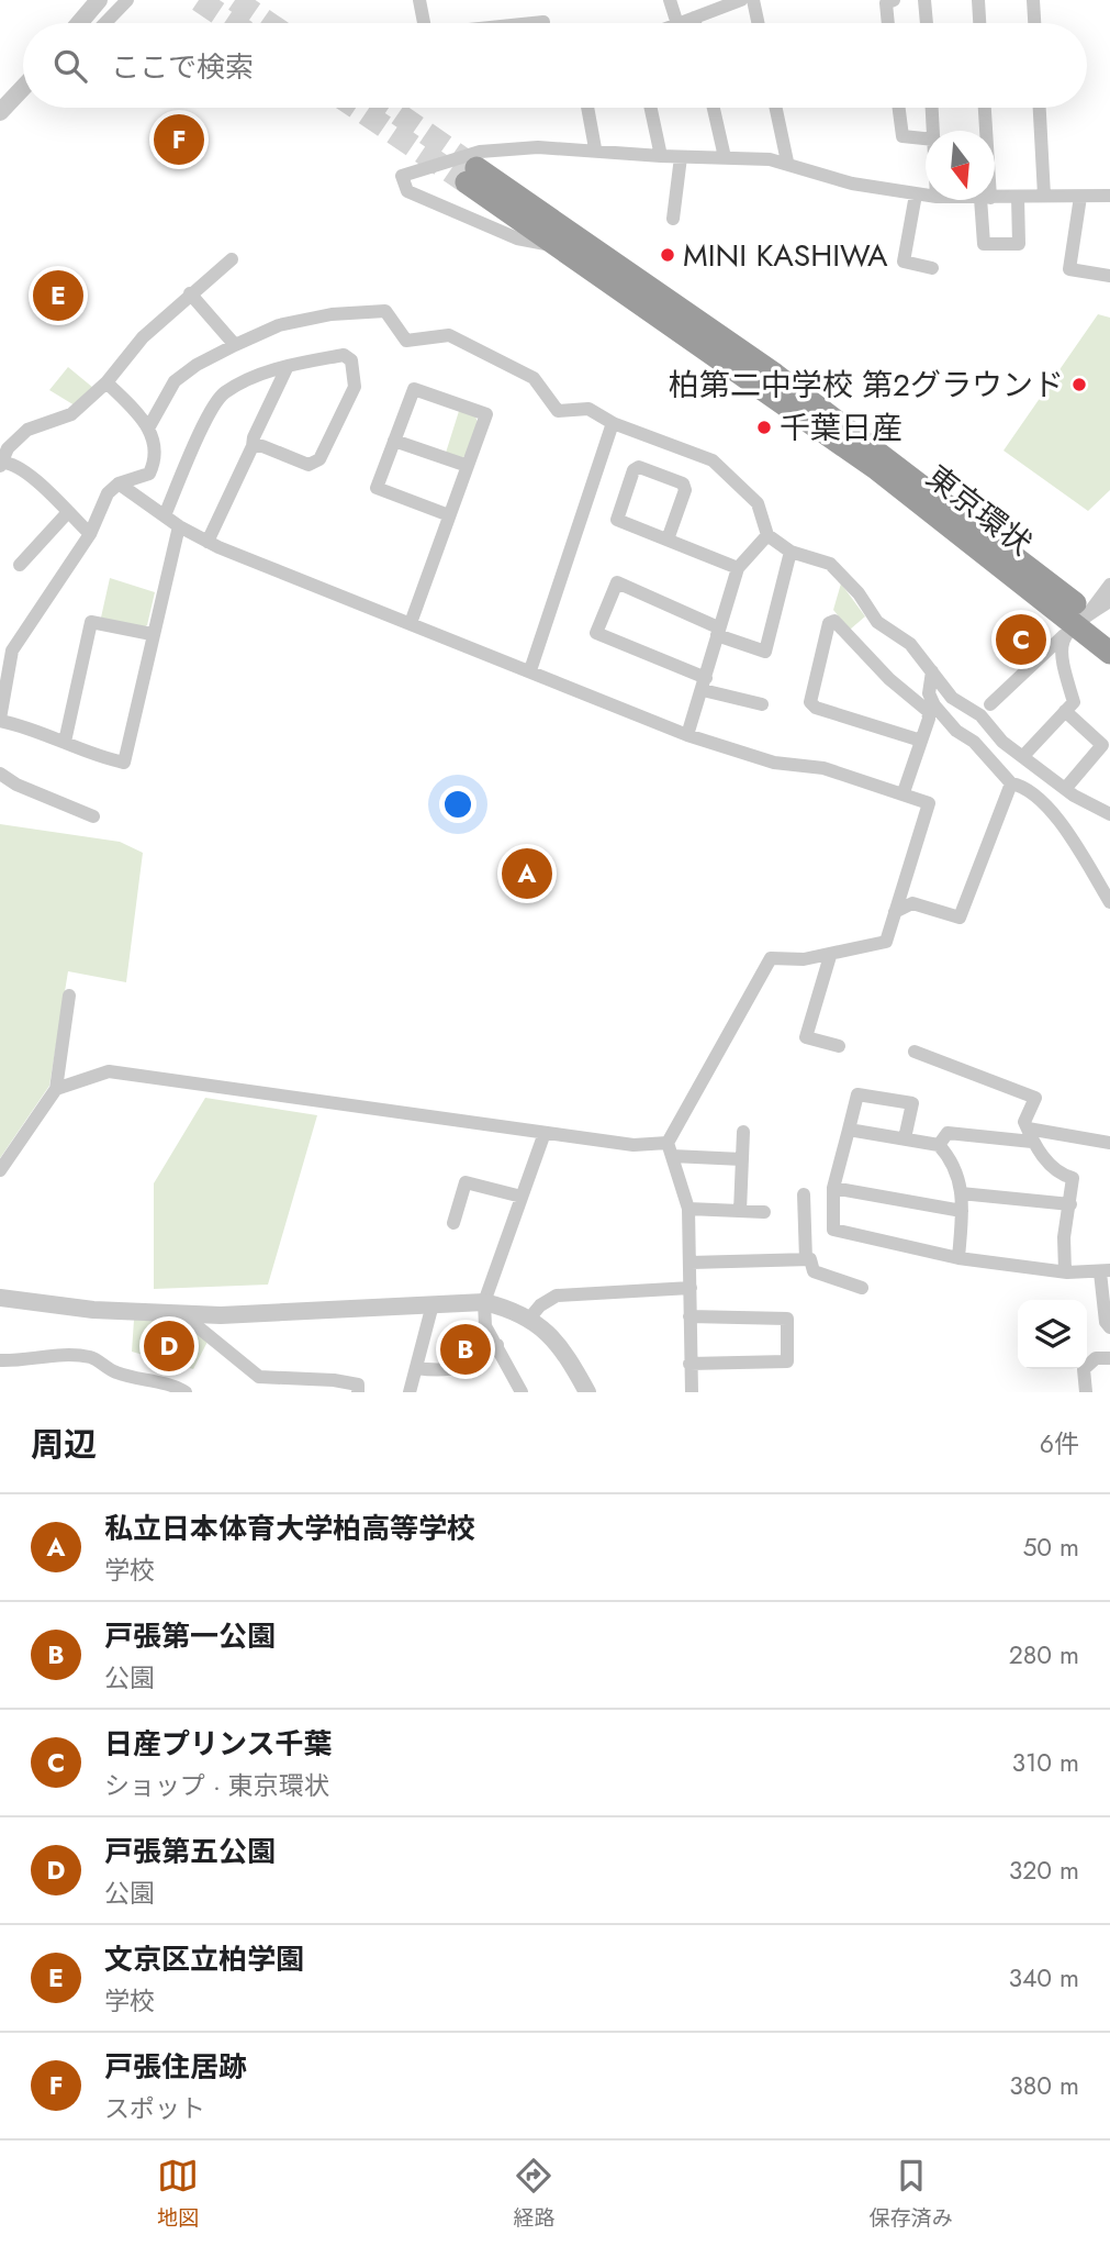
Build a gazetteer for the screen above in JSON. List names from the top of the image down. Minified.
{"streets":{"highway":["東京環状"]},"places":["MINI KASHIWA","柏第二中学校 第2グラウンド","千葉日産"],"north":"bottom","page":{"search":"ここで検索","pins":["F","E","C","A","D","B"],"heading":["周辺","6件"],"list":[{"mark":"A","name":"私立日本体育大学柏高等学校","note":"学校","value":"50 m"},{"mark":"B","name":"戸張第一公園","note":"公園","value":"280 m"},{"mark":"C","name":"日産プリンス千葉","note":"ショップ · 東京環状","value":"310 m"},{"mark":"D","name":"戸張第五公園","note":"公園","value":"320 m"},{"mark":"E","name":"文京区立柏学園","note":"学校","value":"340 m"},{"mark":"F","name":"戸張住居跡","note":"スポット","value":"380 m"}],"nav":["地図","経路","保存済み"]}}
